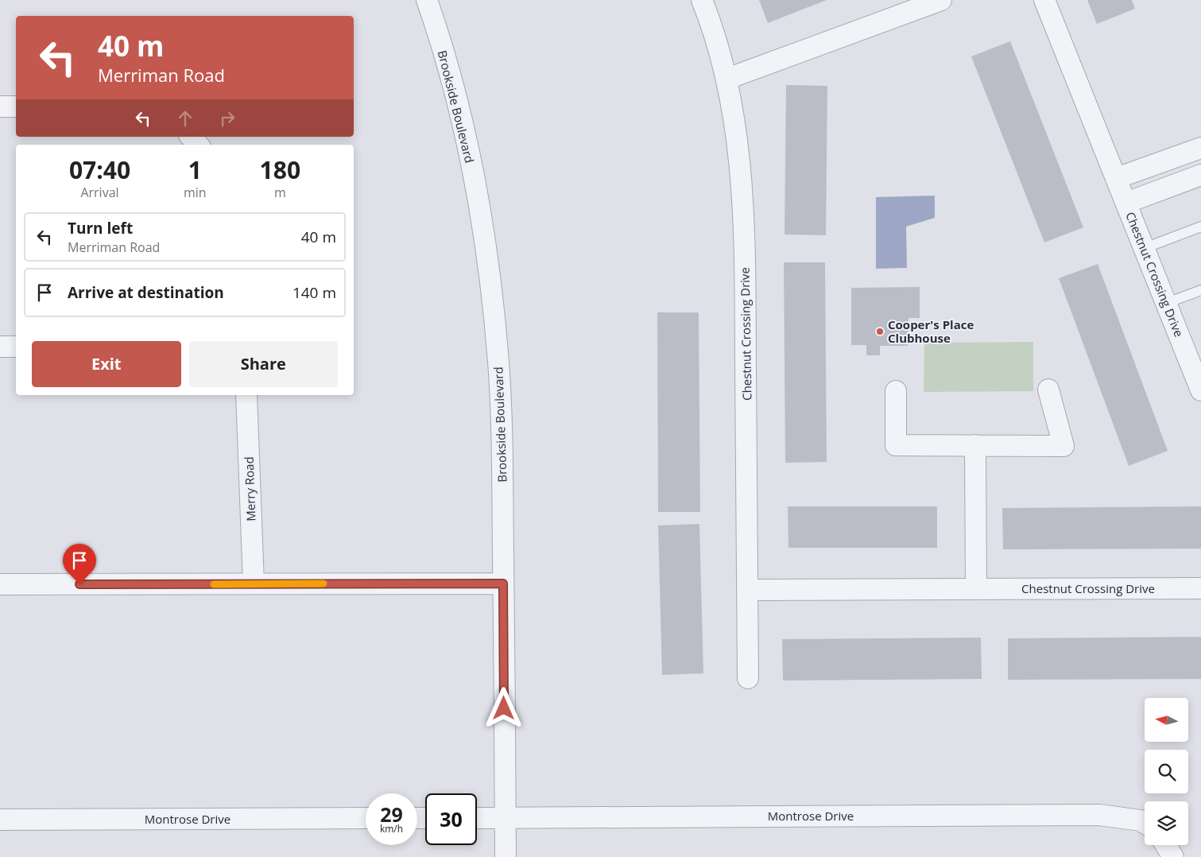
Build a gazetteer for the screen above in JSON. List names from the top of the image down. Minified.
{"streets":{"street":["Brookside Boulevard","Chestnut Crossing Drive","Merry Road","Montrose Drive"]},"crossings":[["Brookside Boulevard","Montrose Drive"]],"places":["Cooper's Place Clubhouse"],"north":"left","page":{"turn":["40 m","Merriman Road"],"eta":["07:40","Arrival","1","min","180","m"],"list":[{"name":"Turn left","note":"Merriman Road","value":"40 m"},{"name":"Arrive at destination","value":"140 m"}],"buttons":["Exit","Share"],"speed":"29 km/h","limit":"30"}}
